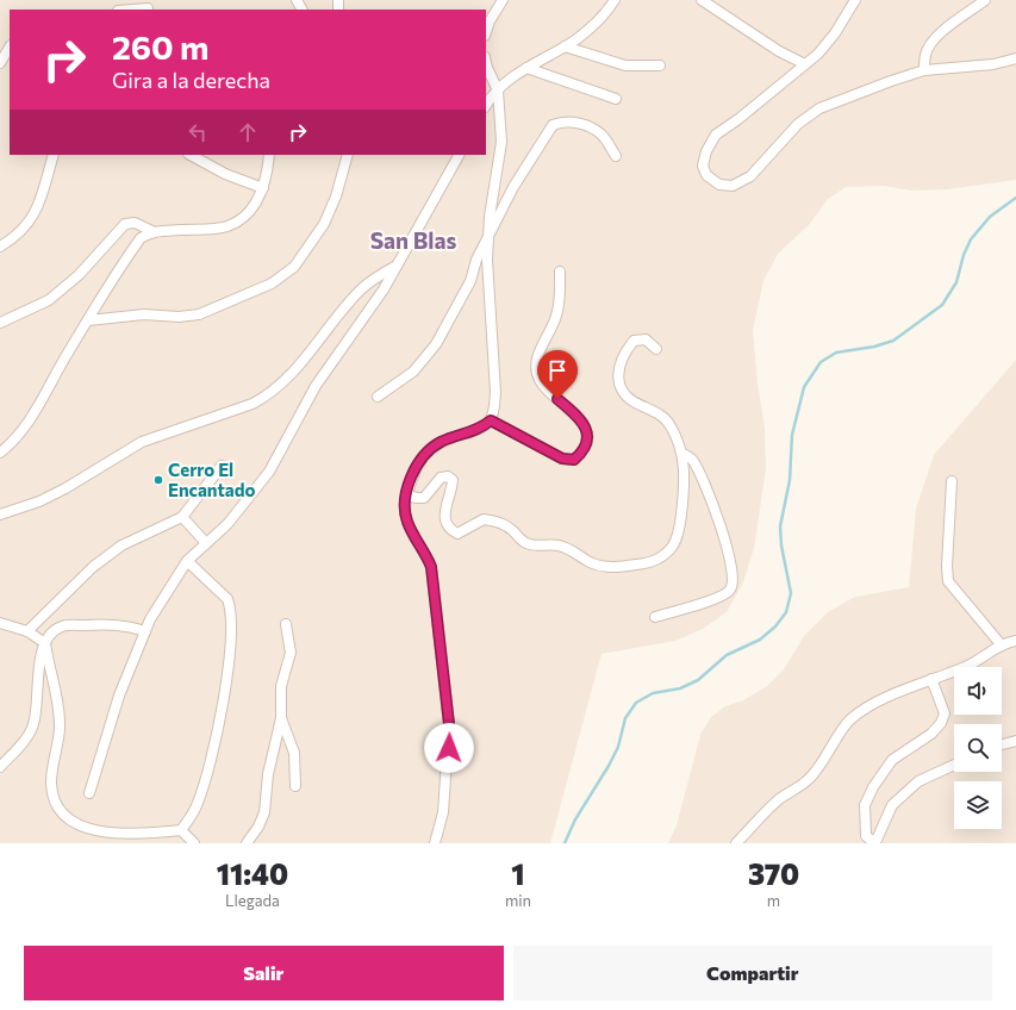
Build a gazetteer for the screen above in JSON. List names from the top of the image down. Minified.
{"districts":["San Blas"],"places":["Cerro El Encantado"],"page":{"turn":["260 m","Gira a la derecha"],"eta":["11:40","Llegada","1","min","370","m"],"buttons":["Salir","Compartir"]}}
